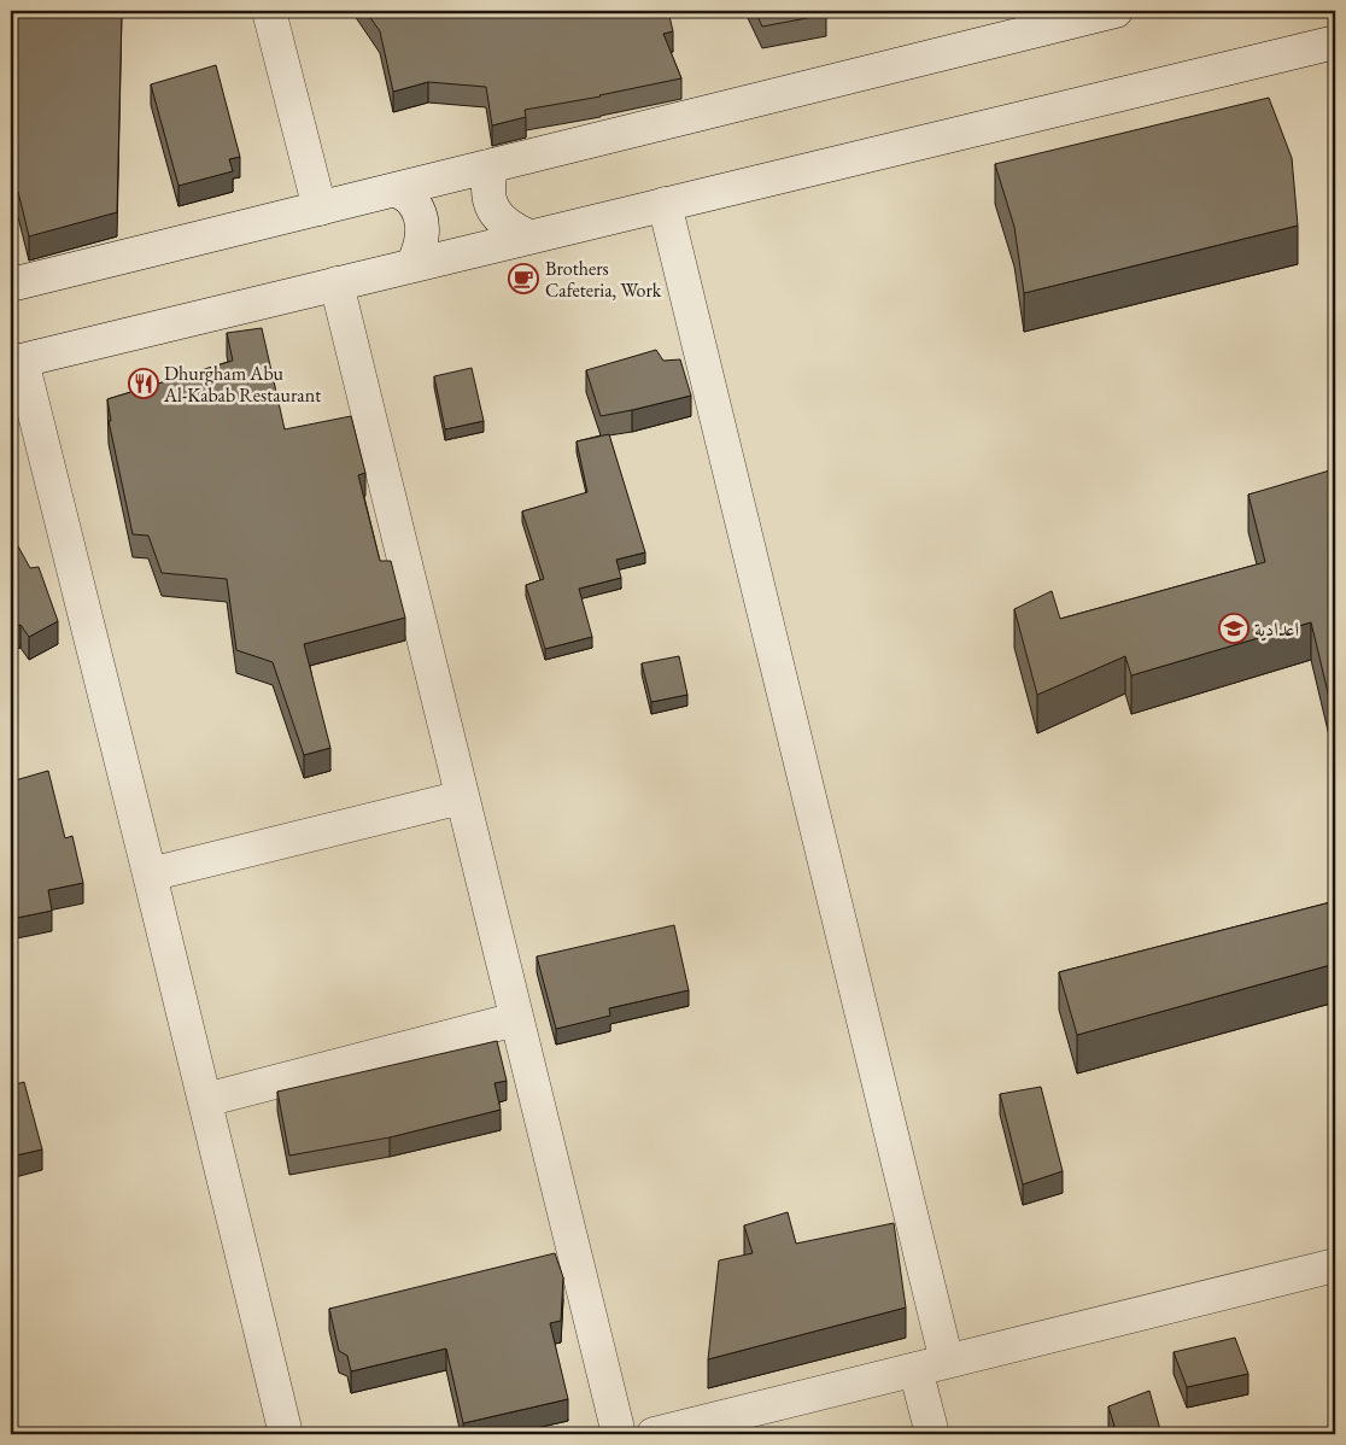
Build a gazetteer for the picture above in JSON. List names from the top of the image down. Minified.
{"places":{"cafe":["Brothers Cafeteria, Work"],"restaurant":["Dhurgham Abu Al-Kabab Restaurant"],"school or university":["اعدادية"]}}
